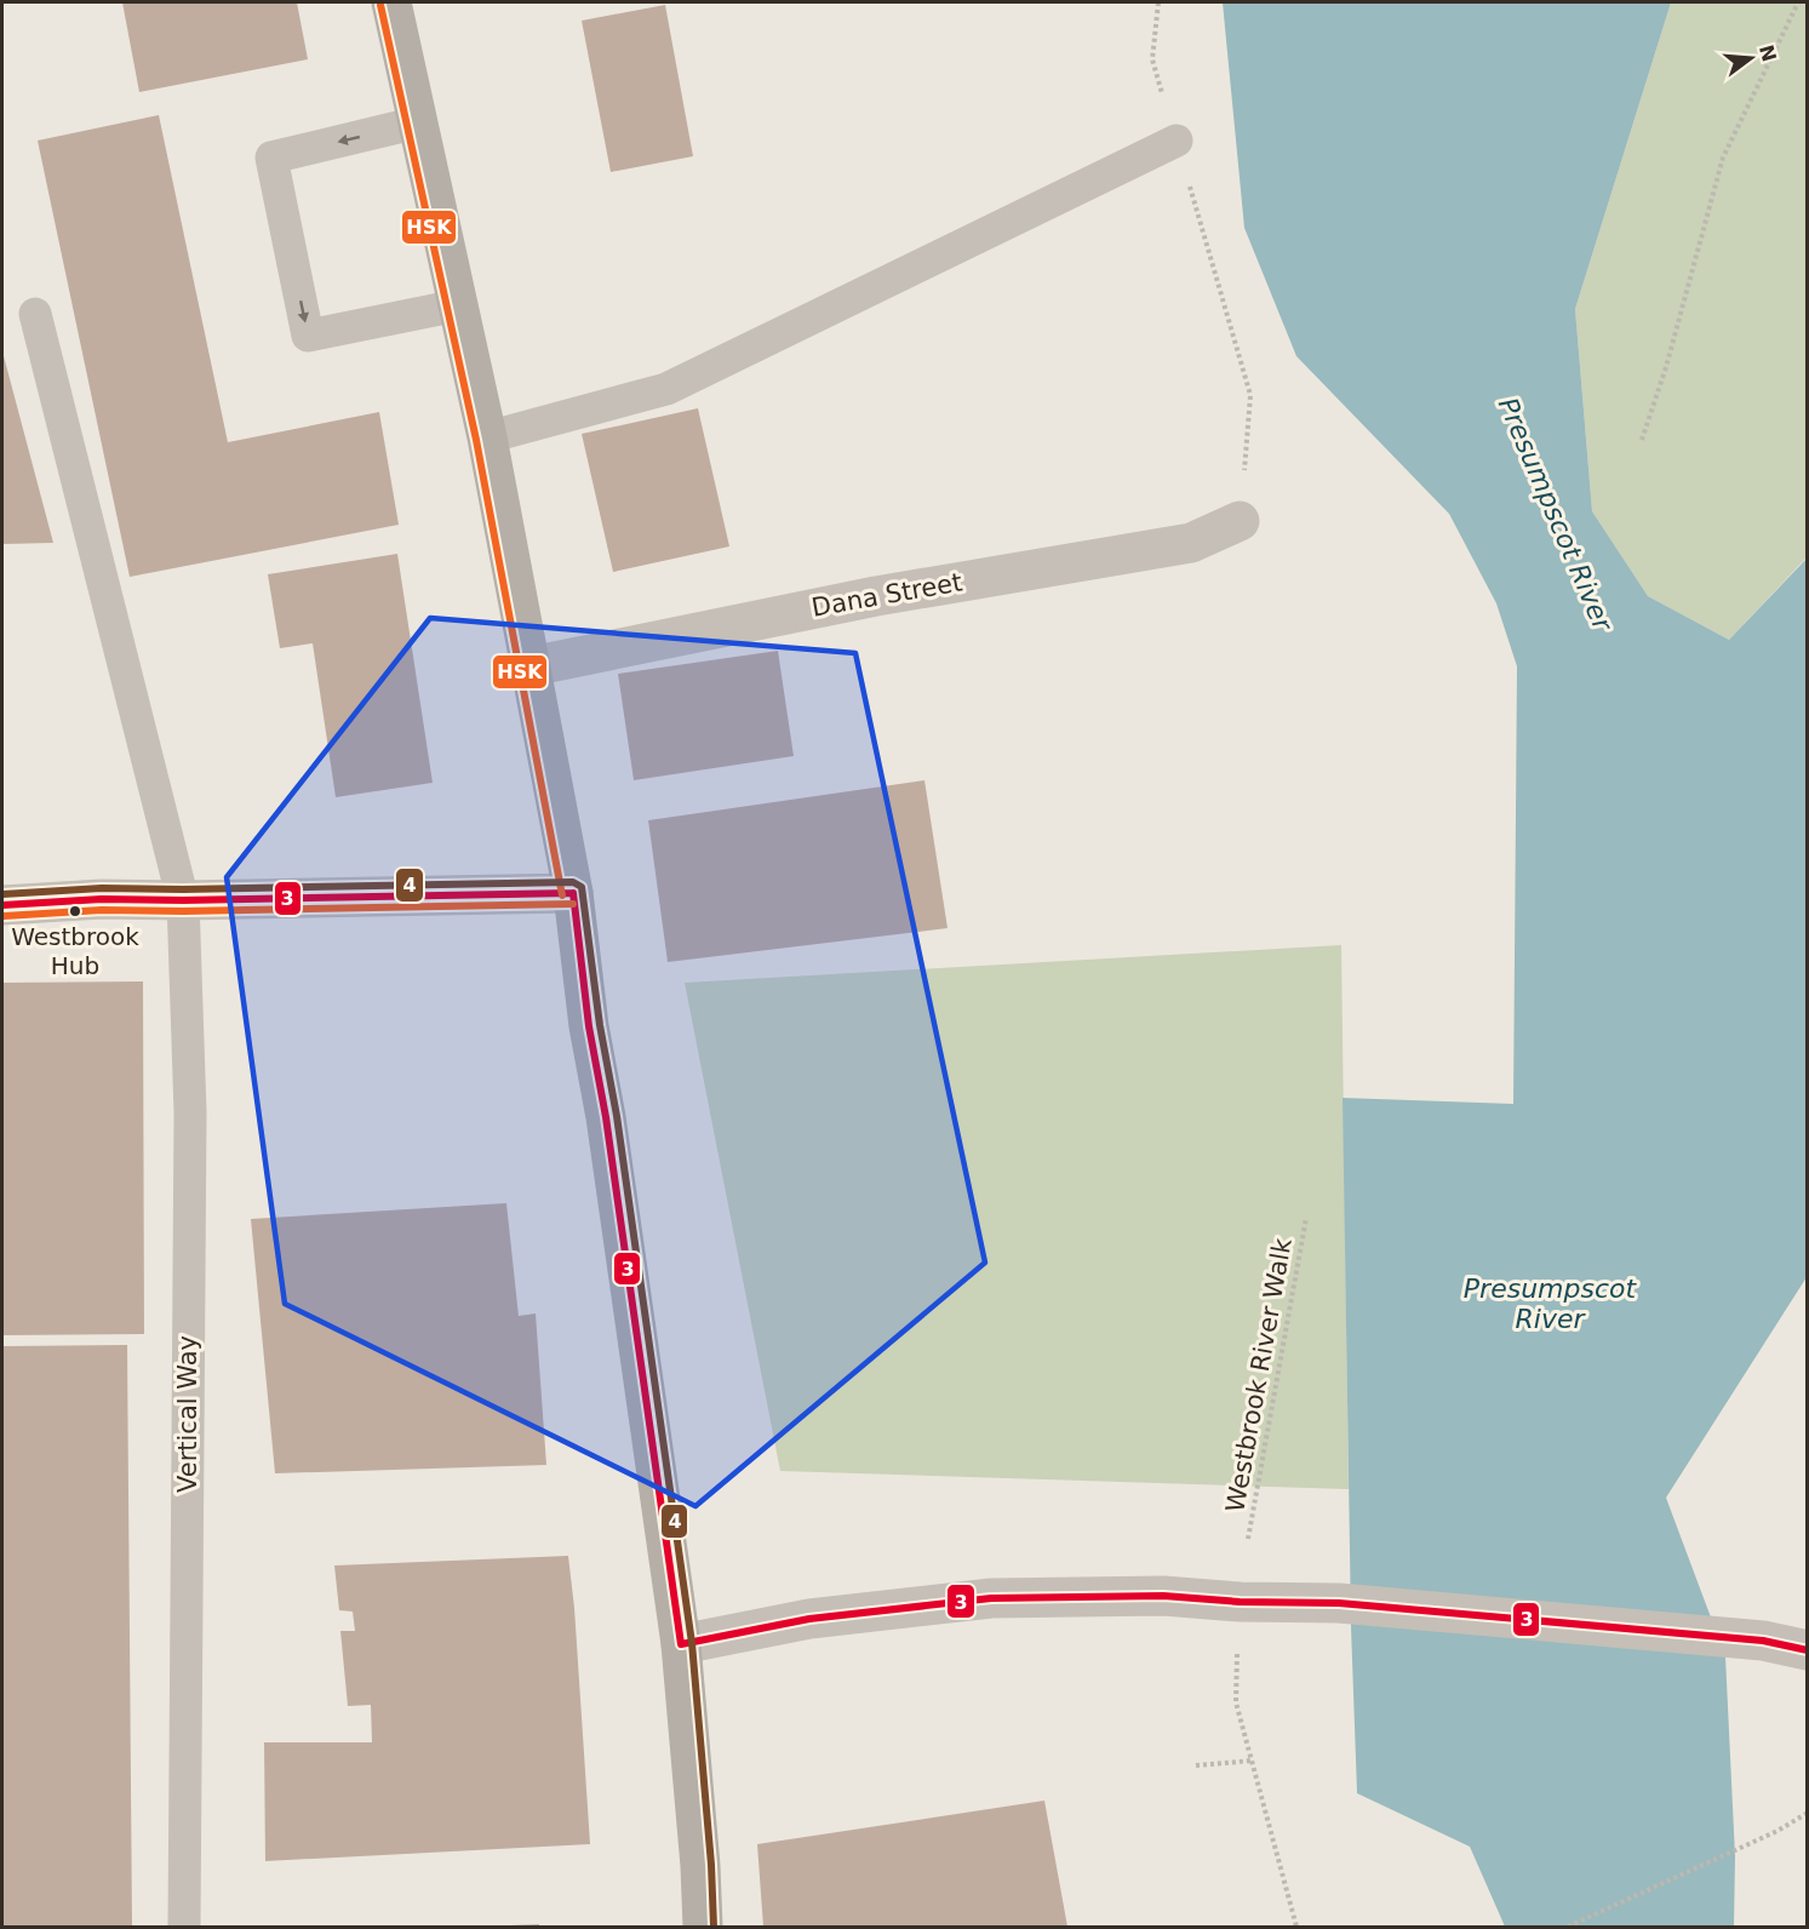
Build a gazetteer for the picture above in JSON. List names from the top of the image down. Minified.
{"streets":{"street":["Dana Street"],"lane":["Vertical Way"],"path":["Westbrook River Walk"]},"water":["Presumpscot River"],"places":["Westbrook Hub"],"lines":["transit line HSK","transit line 4","transit line 3"],"north":"right"}
